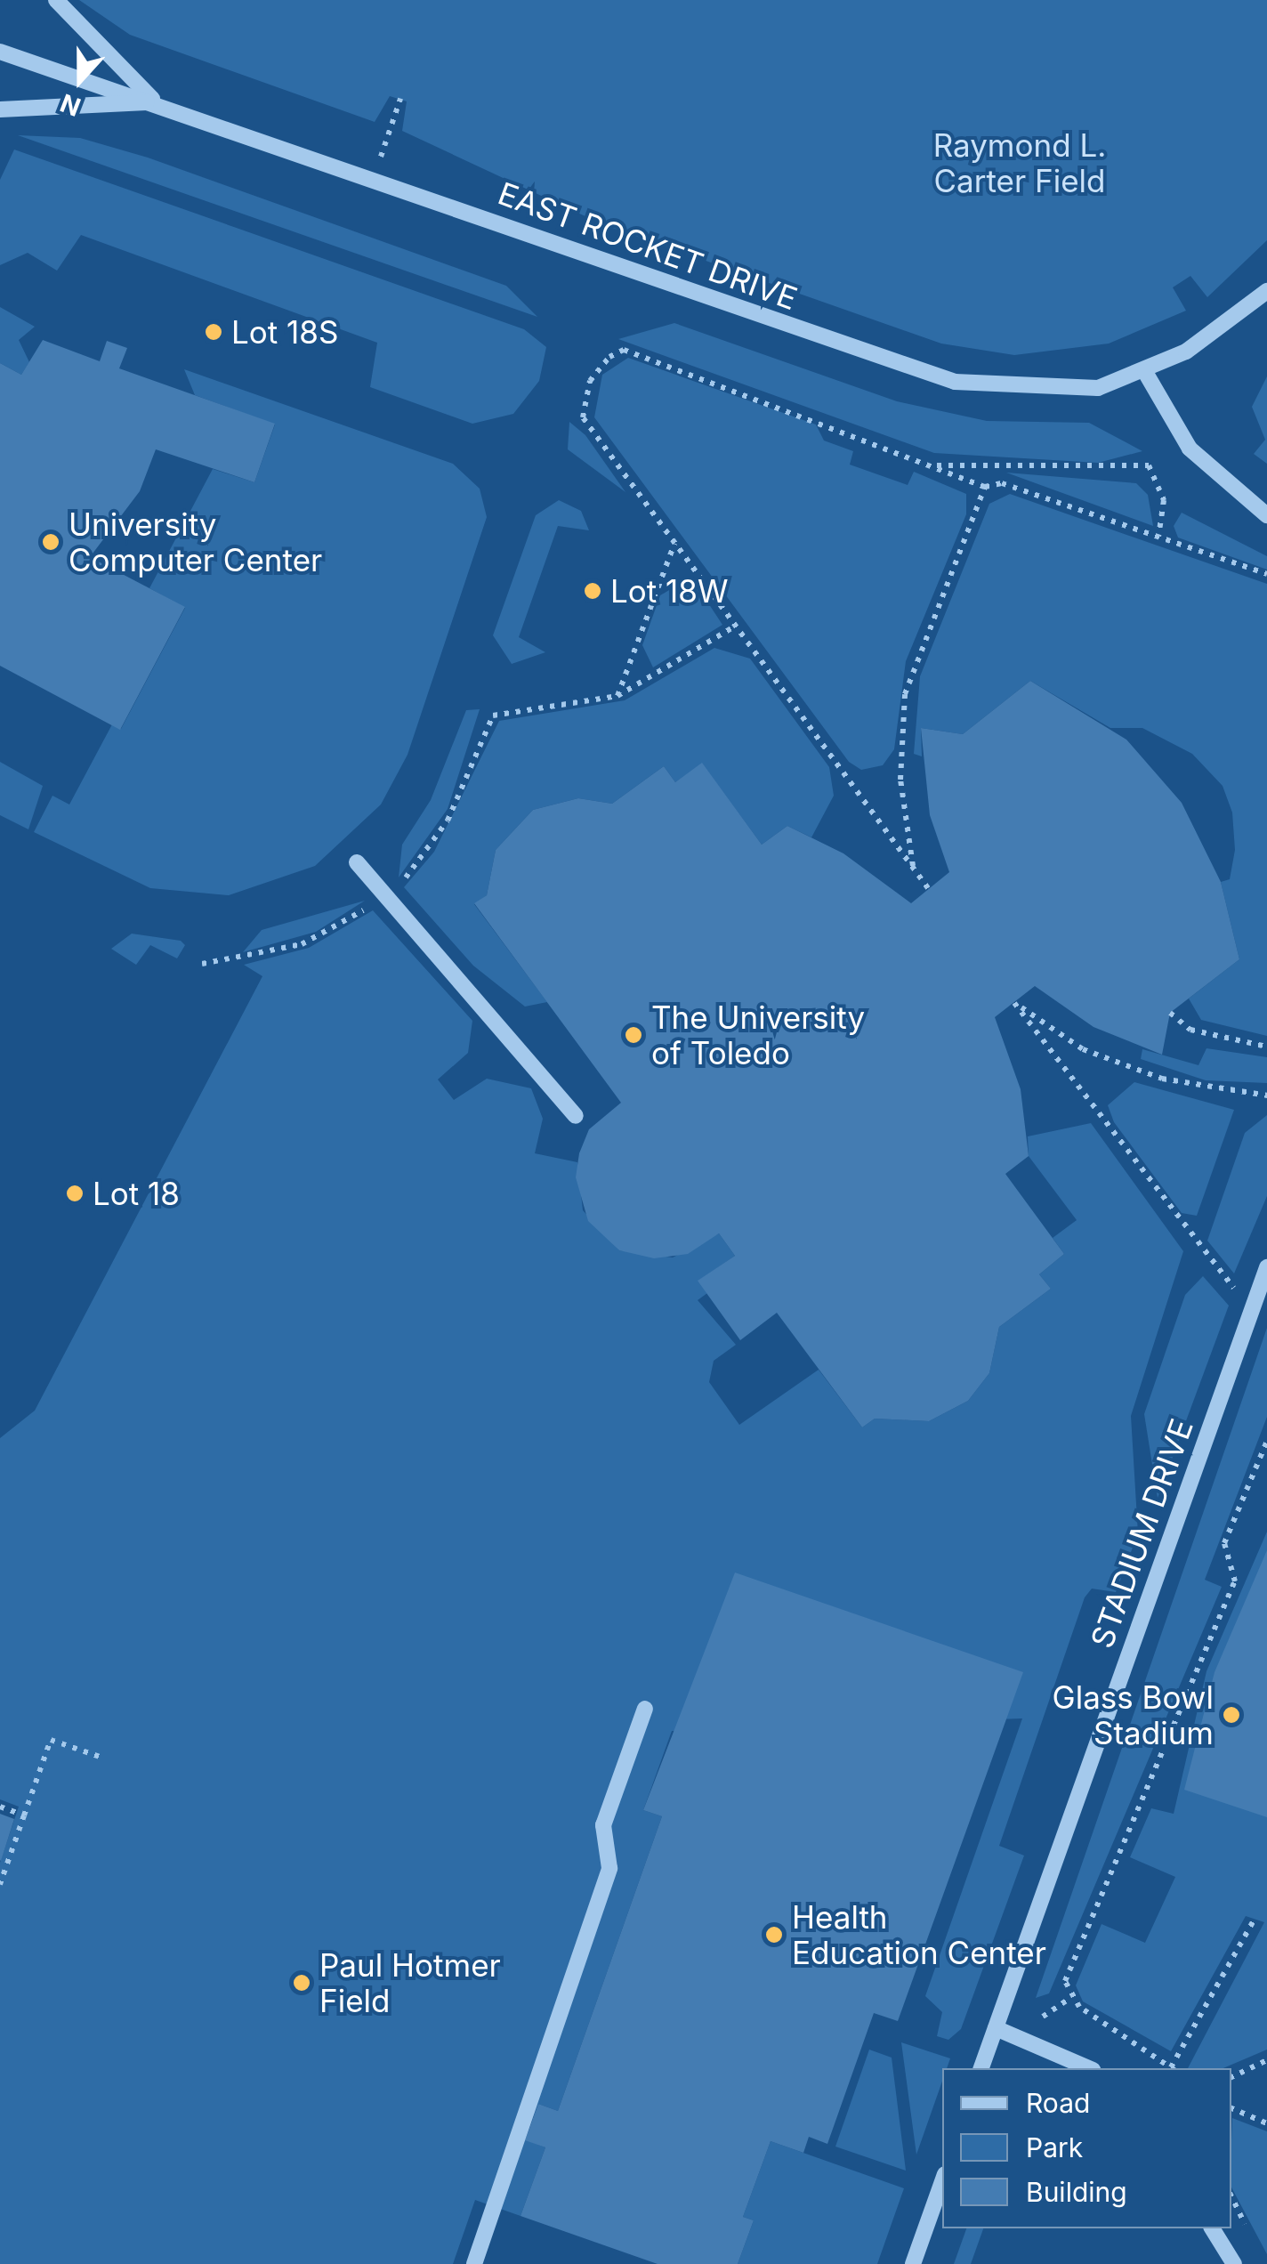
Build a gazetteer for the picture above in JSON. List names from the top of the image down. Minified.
{"streets":{"street":["EAST ROCKET DRIVE","STADIUM DRIVE"]},"parks":["Raymond L. Carter Field"],"places":["Lot 18S","University Computer Center","Lot 18W","The University of Toledo","Lot 18","Glass Bowl Stadium","Health Education Center","Paul Hotmer Field"],"legend":["Road","Park","Building"],"north":"bottom"}
